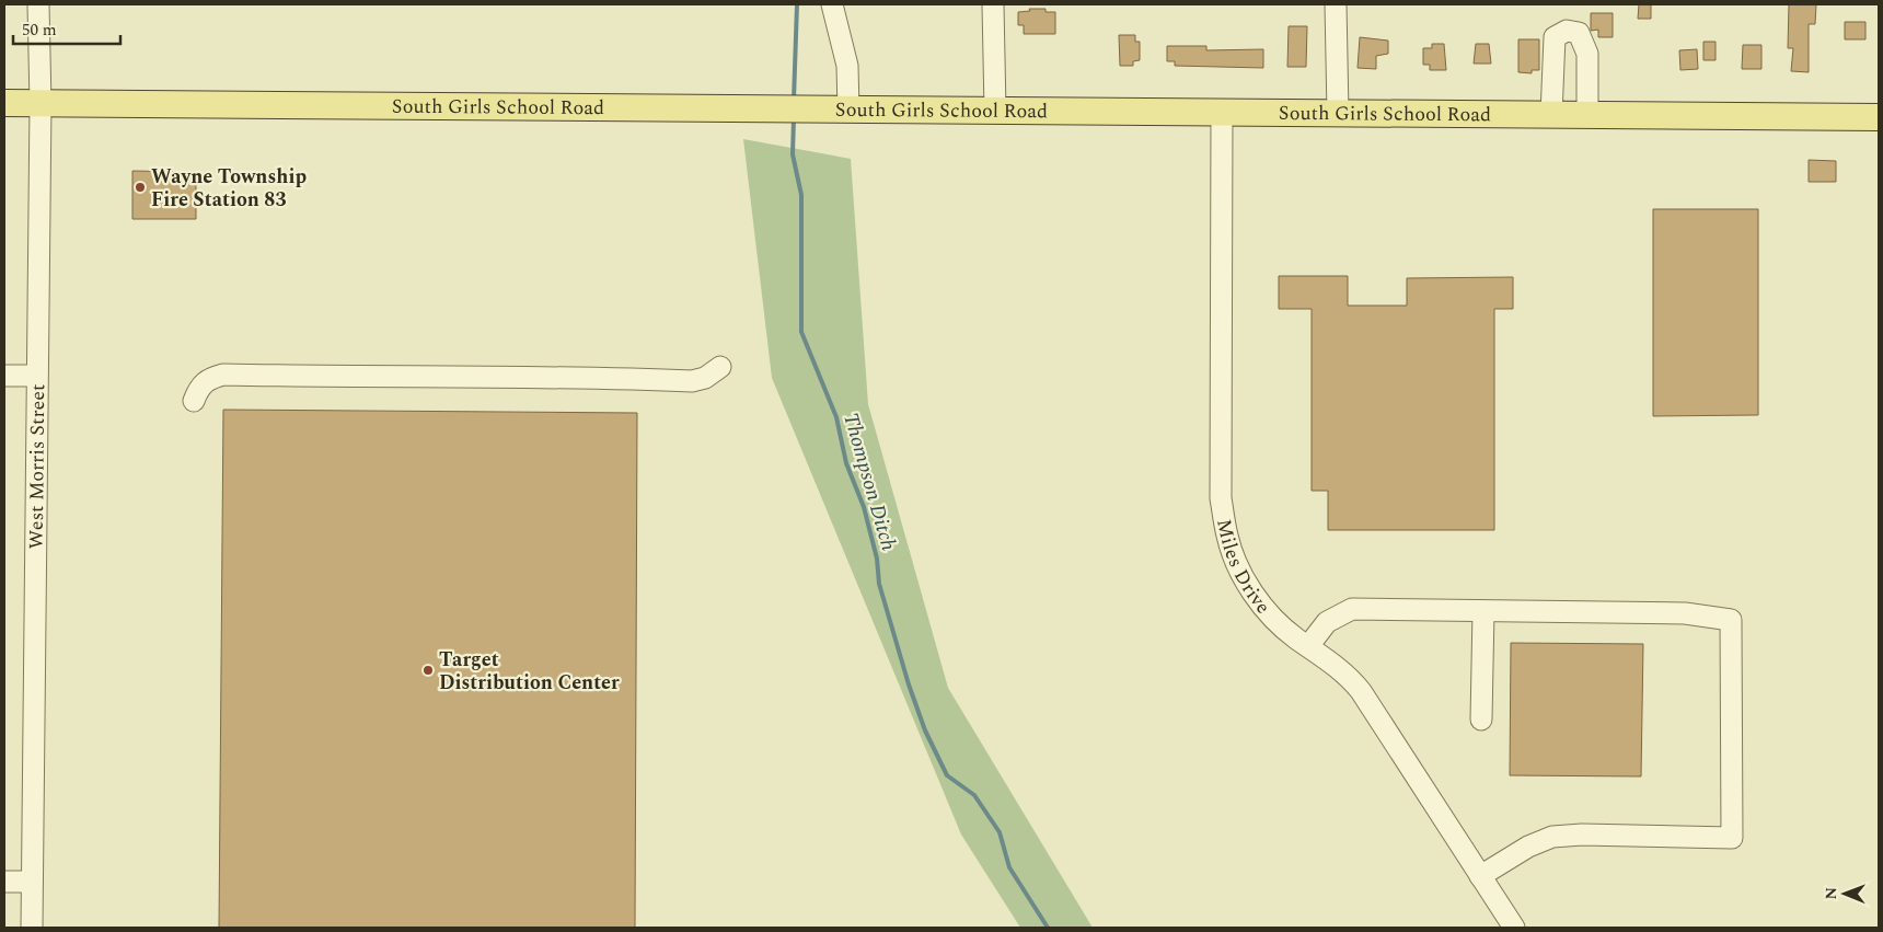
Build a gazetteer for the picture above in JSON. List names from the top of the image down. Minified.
{"streets":{"main road":["South Girls School Road"],"street":["West Morris Street","Miles Drive"]},"crossings":[["South Girls School Road","West Morris Street"],["South Girls School Road","Miles Drive"]],"water":["Thompson Ditch"],"places":["Wayne Township Fire Station 83","Target Distribution Center"],"scale_bar":"50 m","north":"left"}
